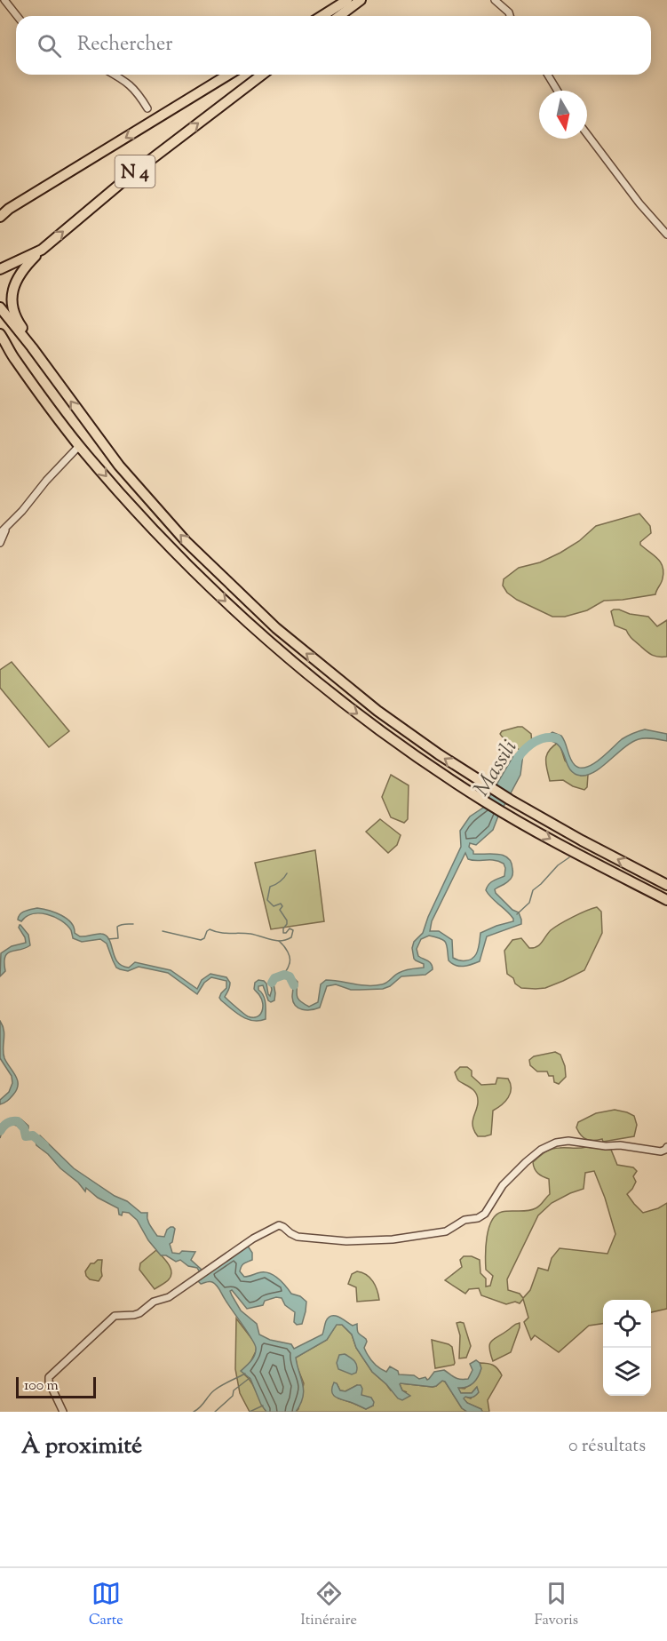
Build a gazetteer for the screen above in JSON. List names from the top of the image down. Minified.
{"streets":{"highway":["N 4"]},"water":["Massili"],"scale_bar":"100 m","north":"bottom","page":{"search":"Rechercher","scale":"100 m","heading":["À proximité","0 résultats"],"nav":["Carte","Itinéraire","Favoris"]}}
